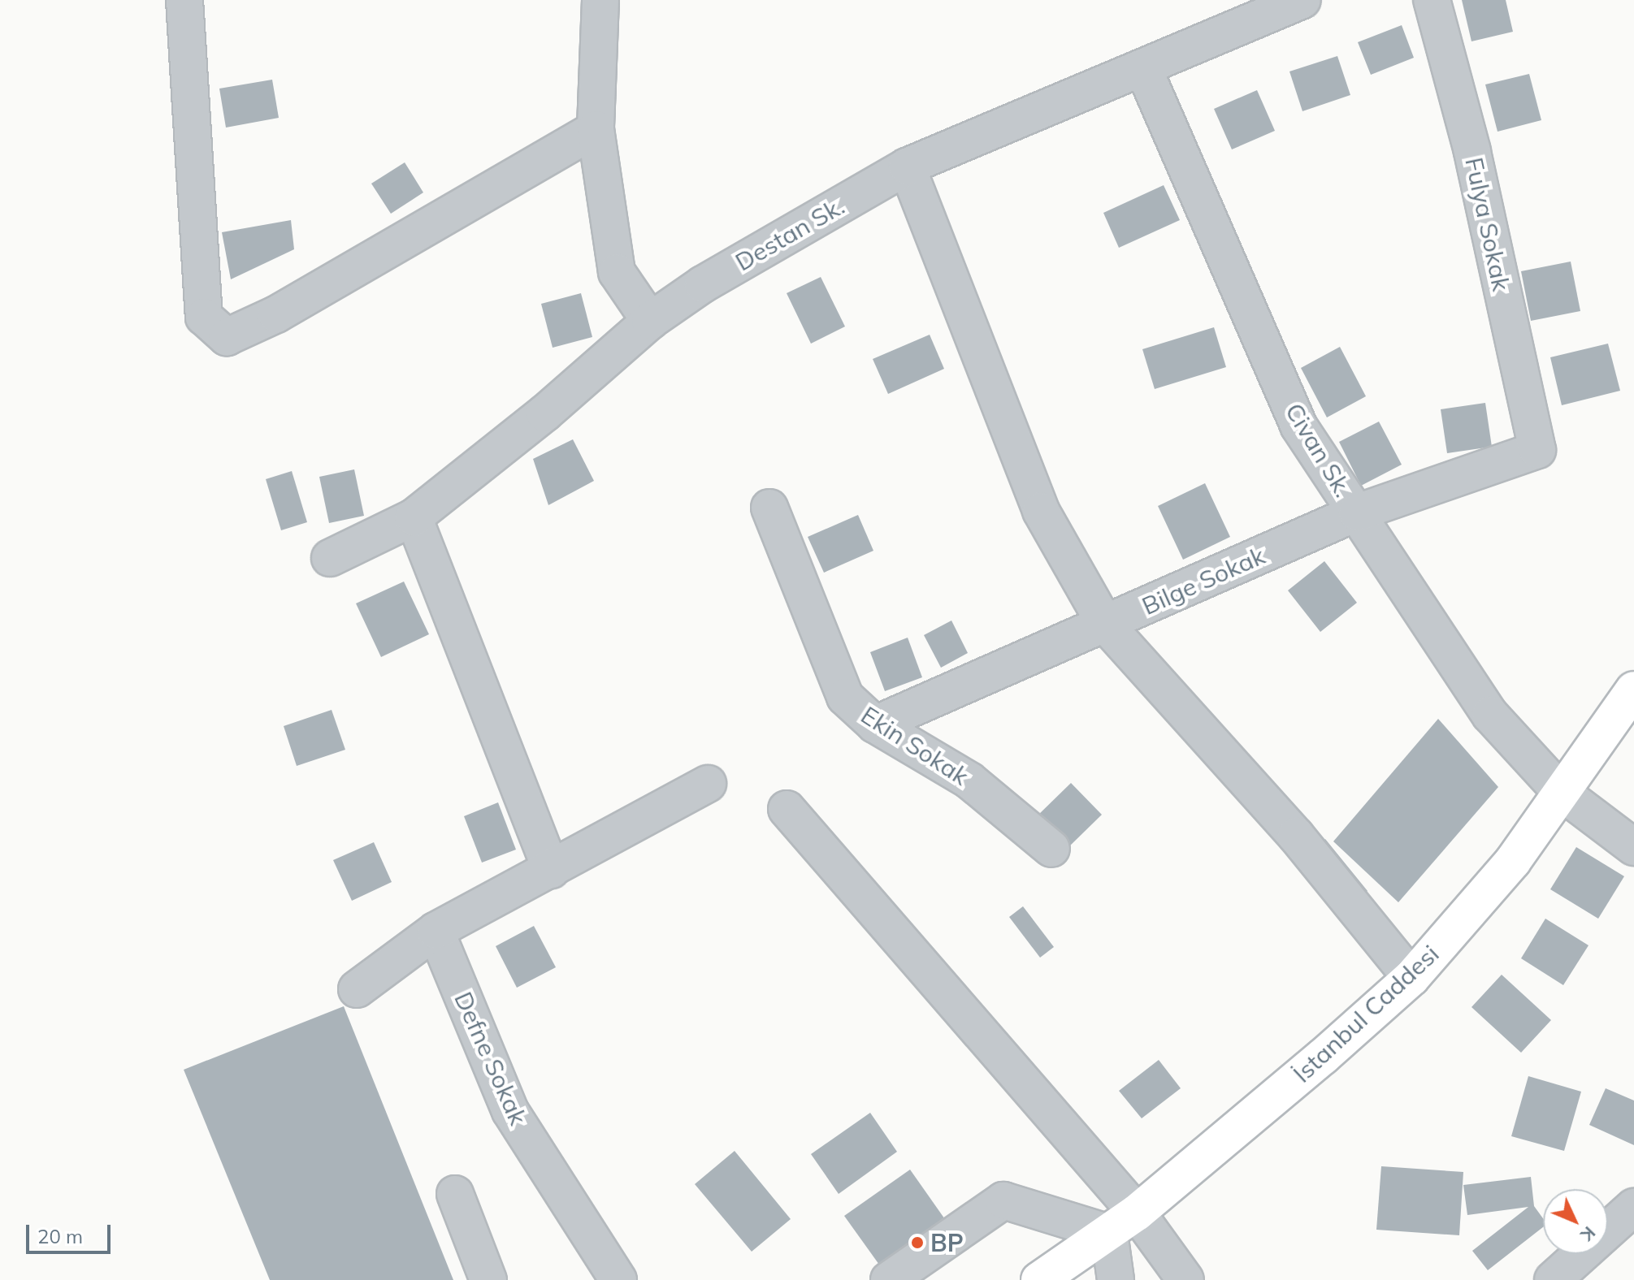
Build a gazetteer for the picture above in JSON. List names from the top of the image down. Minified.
{"streets":{"highway":["İstanbul Caddesi"],"street":["Fulya Sokak","Destan Sk.","Civan Sk.","Bilge Sokak","Ekin Sokak","Defne Sokak"]},"crossings":[["Fulya Sokak","Bilge Sokak"],["Destan Sk.","Civan Sk."],["Civan Sk.","Bilge Sokak"],["Civan Sk.","İstanbul Caddesi"],["Bilge Sokak","Ekin Sokak"]],"places":["BP"],"scale_bar":"20 m","north":"bottom right"}
